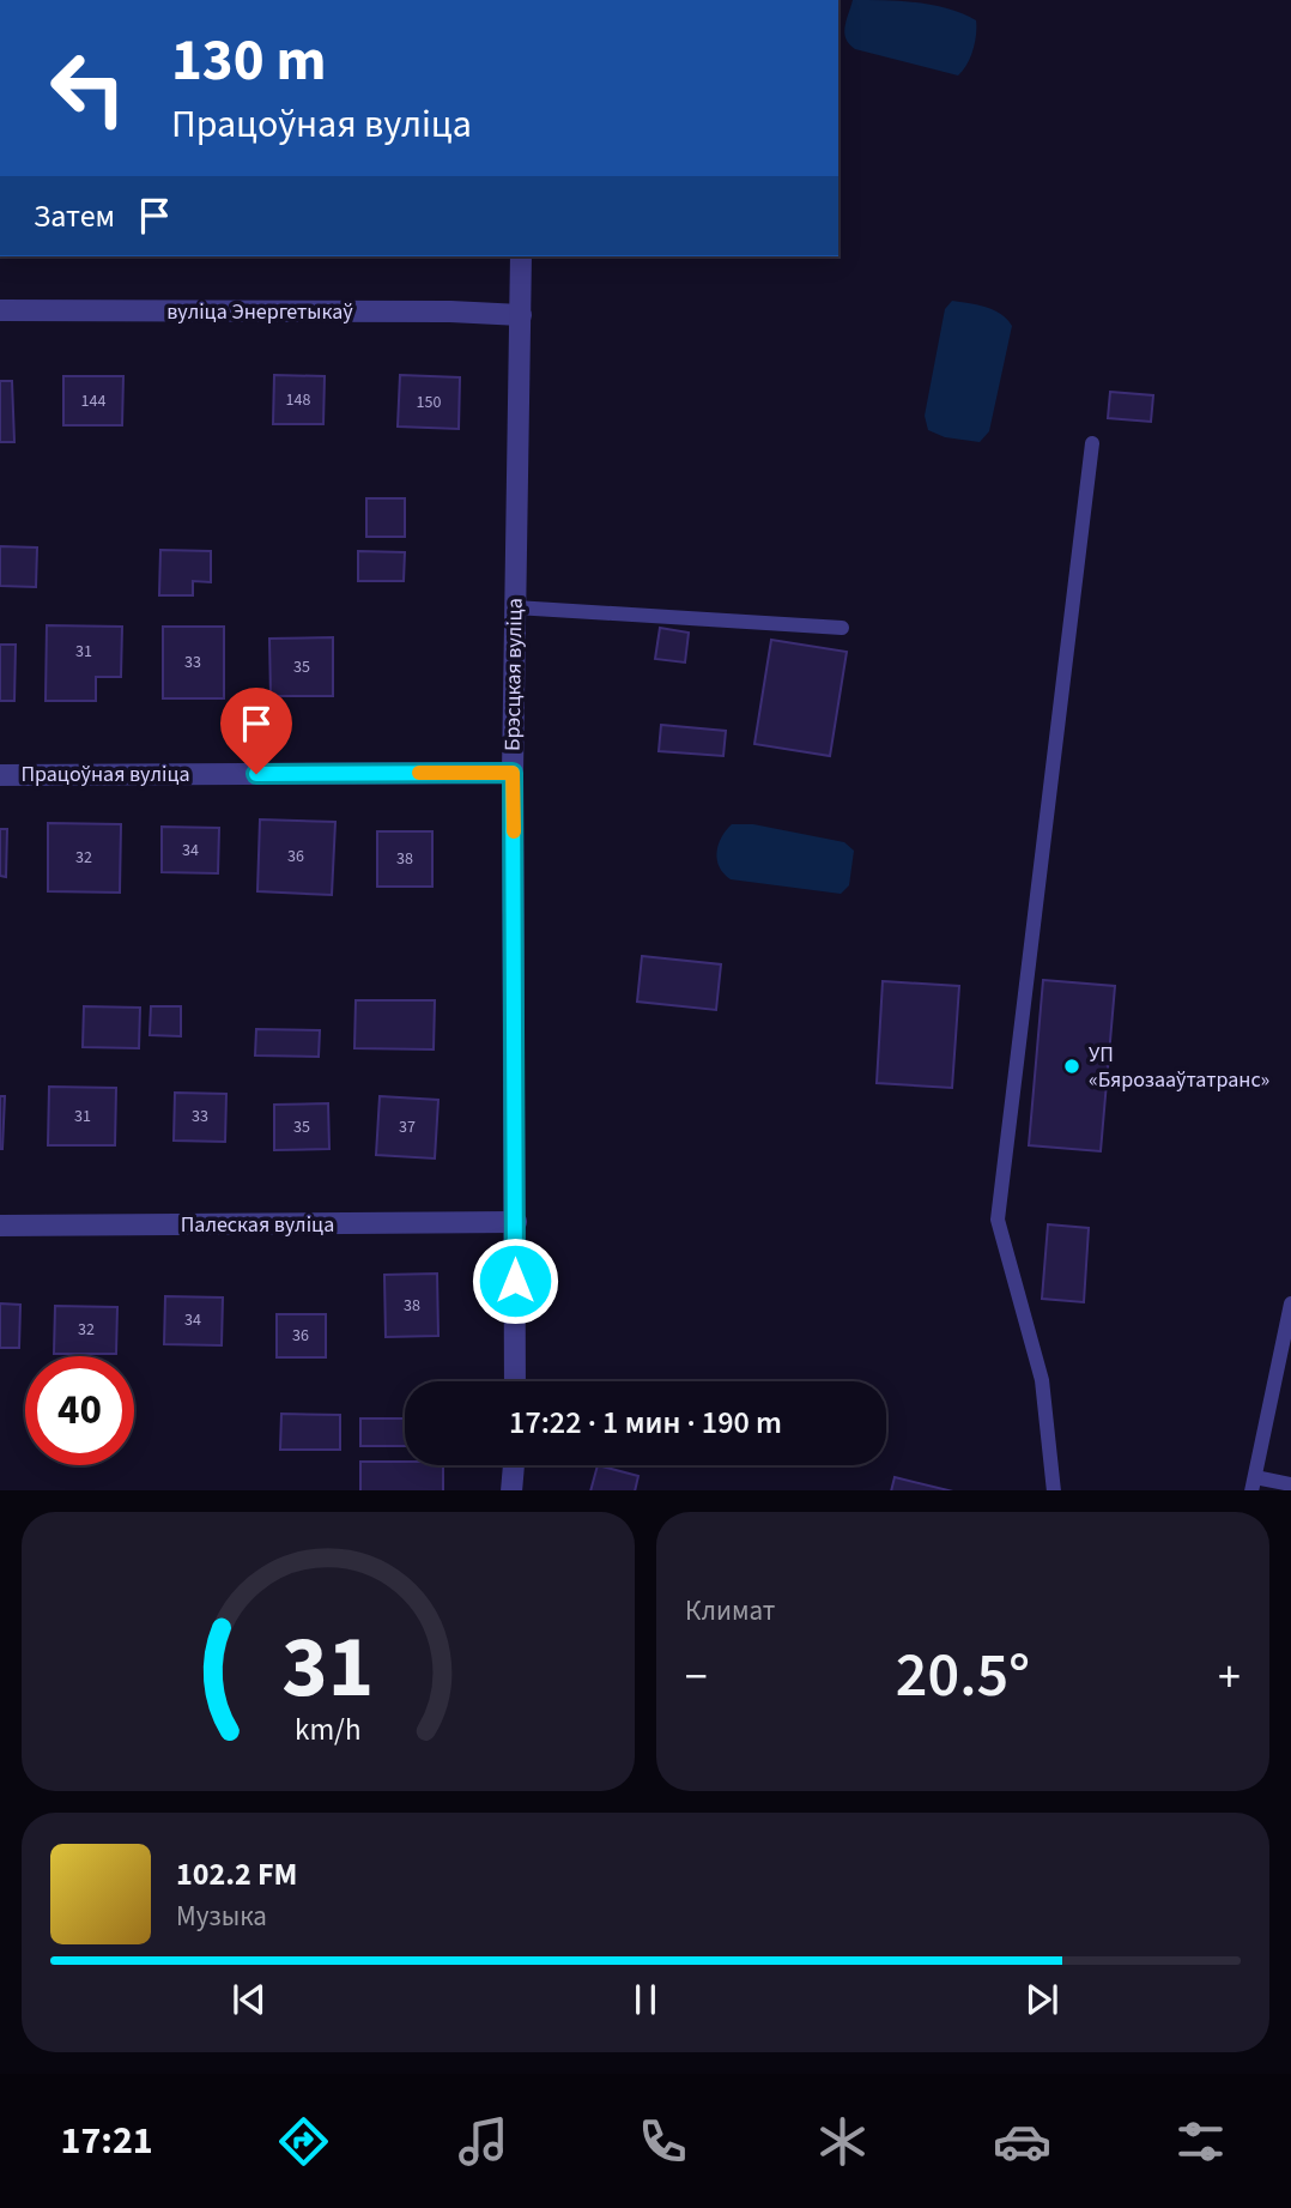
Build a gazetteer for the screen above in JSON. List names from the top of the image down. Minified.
{"streets":{"street":["вуліца Энергетыкаў","Брэсцкая вуліца","Працоўная вуліца","Палеская вуліца"]},"crossings":[["вуліца Энергетыкаў","Брэсцкая вуліца"],["Брэсцкая вуліца","Працоўная вуліца"],["Брэсцкая вуліца","Палеская вуліца"]],"places":["УП «Бярозааўтатранс»"],"house_numbers":["148","144","150","31","33","35","34","36","32","38","31","33","35","37","38","34","32","36"],"page":{"turn":["130 m","Працоўная вуліца"],"then":"Затем","limit":"40","trip":"17:22 · 1 мин · 190 m","tile":"Климат","heat":["−","20.5°","+"],"song":["102.2 FM","Музыка"],"tabs":"17:21","gauge":["31","km/h"]}}
